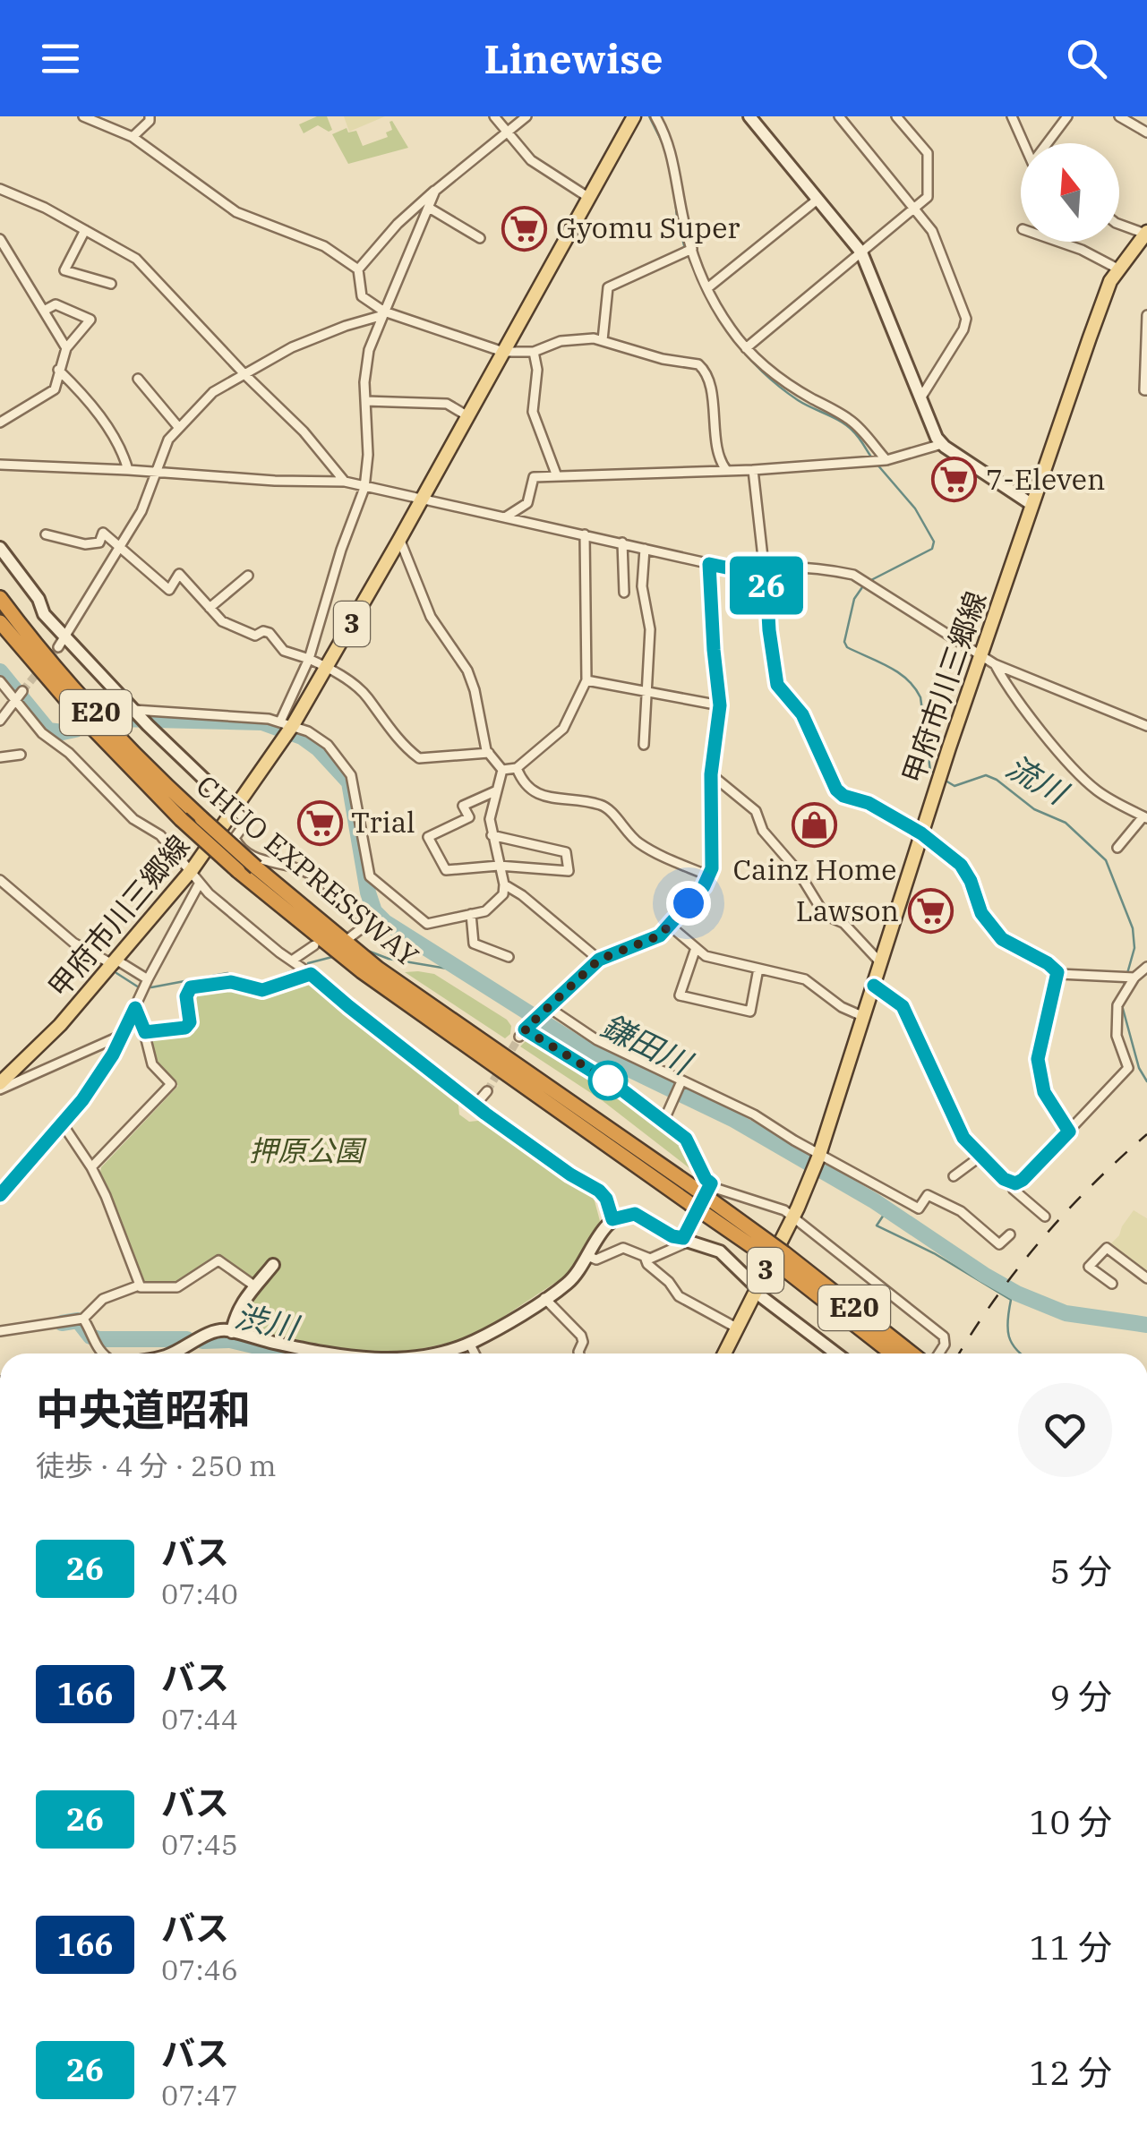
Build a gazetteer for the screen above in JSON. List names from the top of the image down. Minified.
{"streets":{"highway":["E20","CHUO EXPRESSWAY"],"main road":["3","甲府市川三郷線"]},"water":["流川","鎌田川","渋川"],"parks":["押原公園"],"places":{"supermarket":["Gyomu Super","7-Eleven","Trial","Lawson"],"shop":["Cainz Home"]},"lines":["bus line 26"],"north":"top","page":{"header":"Linewise","on_map":"26","heading":["中央道昭和","徒歩 · 4 分 · 250 m"],"list":[{"mark":"26","name":"バス","note":"07:40","value":"5 分"},{"mark":"166","name":"バス","note":"07:44","value":"9 分"},{"mark":"26","name":"バス","note":"07:45","value":"10 分"},{"mark":"166","name":"バス","note":"07:46","value":"11 分"},{"mark":"26","name":"バス","note":"07:47","value":"12 分"}]}}
